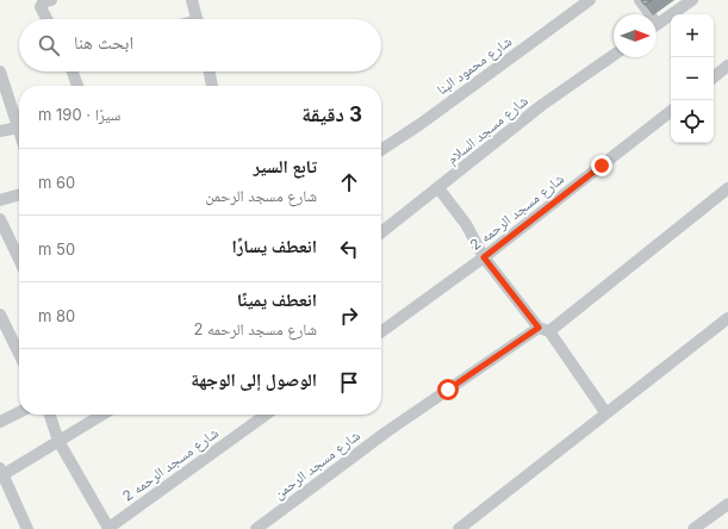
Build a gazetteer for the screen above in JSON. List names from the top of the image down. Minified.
{"streets":{"street":["شارع محمود البنا","شارع مسجد السلام","شارع مسجد الرحمه 2","شارع مسجد الرحمن"]},"north":"right","page":{"map_buttons":["+","−"],"search":"ابحث هنا","heading":["3 دقيقة","سيرًا · 190 m"],"list":[["تابع السير","شارع مسجد الرحمن","60 m"],["انعطف يسارًا","50 m"],["انعطف يمينًا","شارع مسجد الرحمه 2","80 m"],"الوصول إلى الوجهة"]}}
